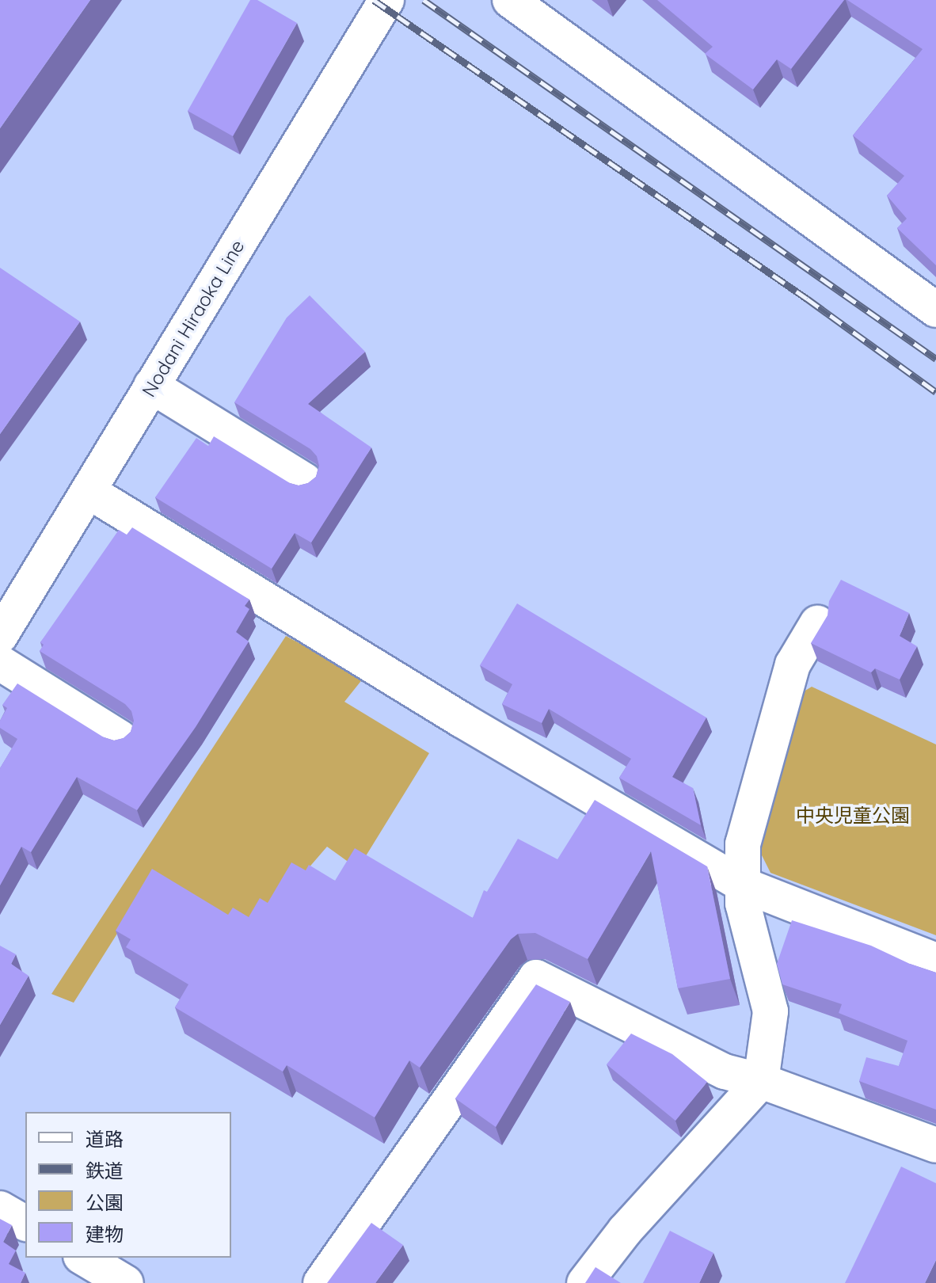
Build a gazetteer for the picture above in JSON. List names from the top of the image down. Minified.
{"streets":{"street":["Nodani Hiraoka Line"]},"parks":["中央児童公園"],"legend":["道路","鉄道","公園","建物"]}
